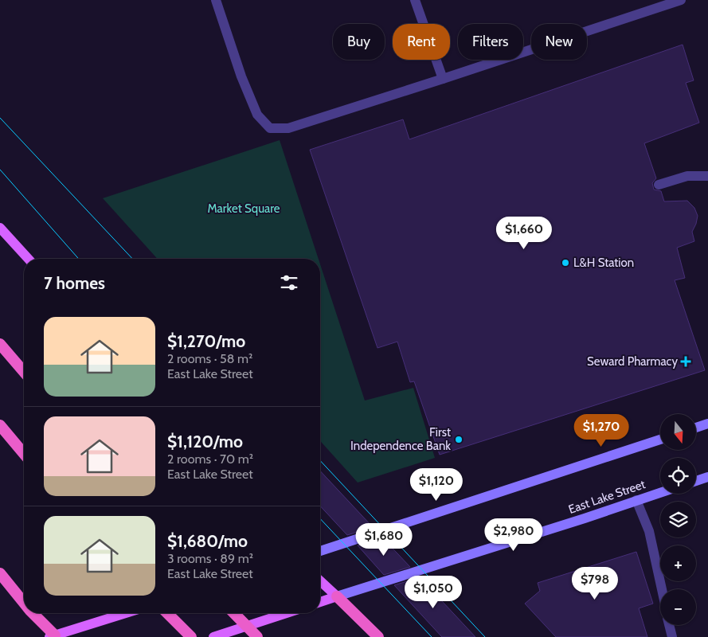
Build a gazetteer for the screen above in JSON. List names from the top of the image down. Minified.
{"streets":{"main road":["East Lake Street"]},"parks":["Market Square"],"places":{"other":["L&H Station","First Independence Bank"],"health":["Seward Pharmacy"]},"north":"bottom","page":{"chip":["Buy","Rent","Filters","New"],"price":["$1,660","$1,270","$1,120","$2,980","$1,680","$798","$1,050"],"heading":"7 homes","list":[{"name":"$1,270/mo","note":"2 rooms · 58 m² · East Lake Street"},{"name":"$1,120/mo","note":"2 rooms · 70 m² · East Lake Street"},{"name":"$1,680/mo","note":"3 rooms · 89 m² · East Lake Street"}],"map_buttons":["+","−"]}}
